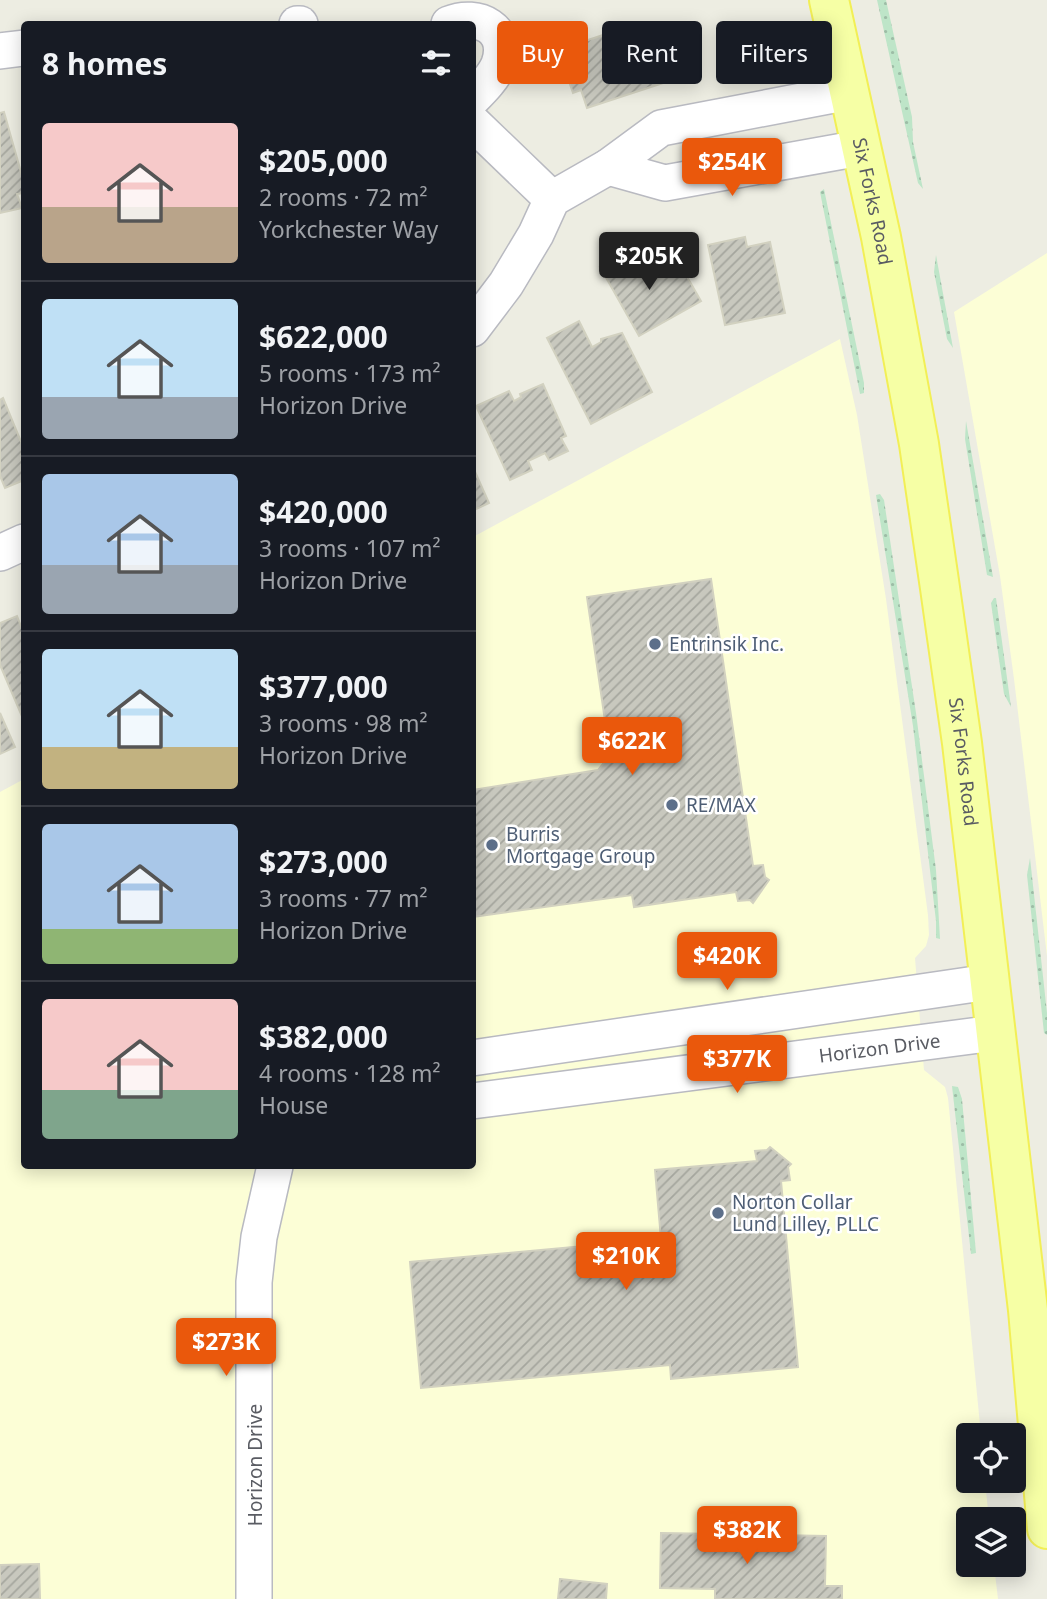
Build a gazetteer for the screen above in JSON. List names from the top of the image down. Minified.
{"streets":{"main road":["Six Forks Road"],"street":["Horizon Drive"]},"crossings":[["Six Forks Road","Horizon Drive"]],"places":["Entrinsik Inc.","RE/MAX","Burris Mortgage Group","Norton Collar Lund Lilley, PLLC"],"page":{"chip":["Buy","Rent","Filters"],"heading":"8 homes","list":[{"name":"$205,000","note":"2 rooms · 72 m² · Yorkchester Way"},{"name":"$622,000","note":"5 rooms · 173 m² · Horizon Drive"},{"name":"$420,000","note":"3 rooms · 107 m² · Horizon Drive"},{"name":"$377,000","note":"3 rooms · 98 m² · Horizon Drive"},{"name":"$273,000","note":"3 rooms · 77 m² · Horizon Drive"},{"name":"$382,000","note":"4 rooms · 128 m² · House"}],"price":["$254K","$205K","$622K","$420K","$377K","$210K","$273K","$382K"]}}
